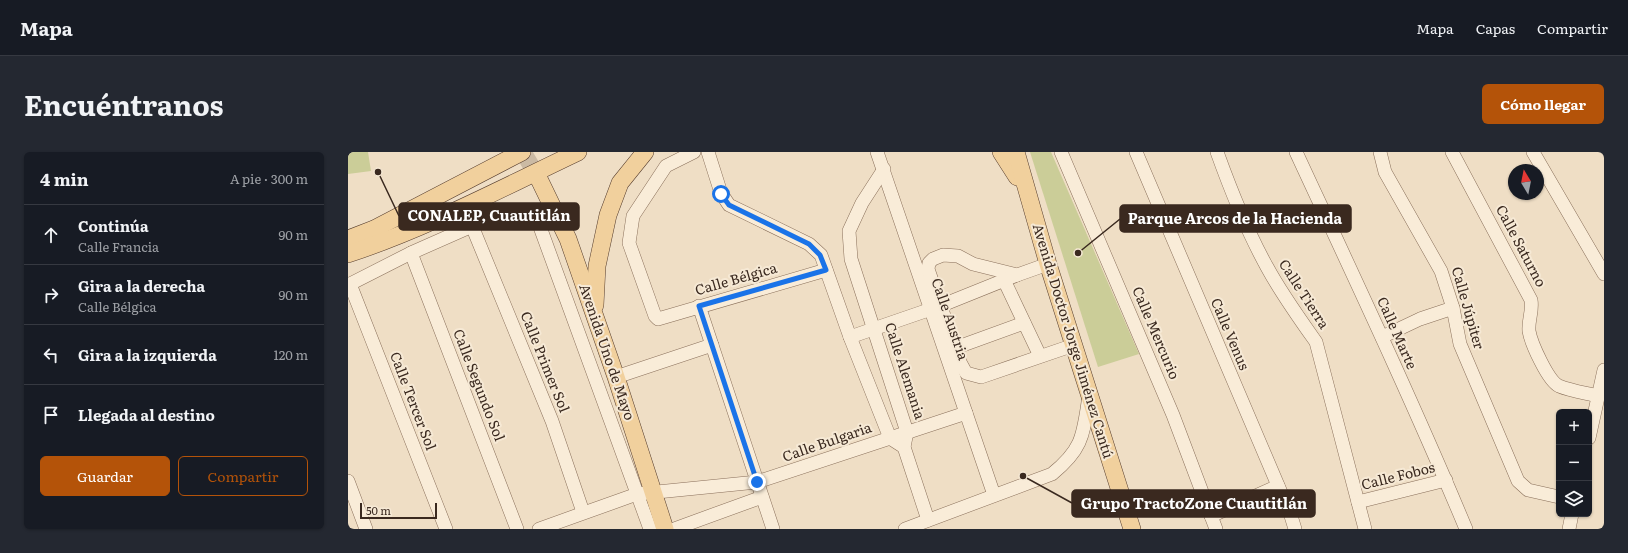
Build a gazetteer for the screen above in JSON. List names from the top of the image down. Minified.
{"streets":{"main road":["Avenida Doctor Jorge Jiménez Cantú","Avenida Uno de Mayo"],"street":["Calle Saturno","Calle Bélgica","Calle Tierra","Calle Júpiter","Calle Austria","Calle Mercurio","Calle Marte","Calle Venus","Calle Primer Sol","Calle Alemania","Calle Segundo Sol","Calle Tercer Sol","Calle Bulgaria","Calle Fobos"]},"crossings":[["Calle Tierra","Calle Fobos"],["Calle Austria","Calle Alemania"],["Calle Austria","Calle Bulgaria"],["Calle Marte","Calle Fobos"],["Avenida Uno de Mayo","Calle Bulgaria"],["Calle Primer Sol","Calle Bulgaria"],["Calle Alemania","Calle Bulgaria"]],"places":["CONALEP, Cuautitlán","Parque Arcos de la Hacienda","Grupo TractoZone Cuautitlán"],"scale_bar":"50 m","north":"top","page":{"header":"Mapa","nav":["Mapa","Capas","Compartir"],"title":"Encuéntranos","buttons":["Cómo llegar",["Guardar","Compartir"]],"heading":["4 min","A pie · 300 m"],"list":[["Continúa","Calle Francia","90 m"],["Gira a la derecha","Calle Bélgica","90 m"],["Gira a la izquierda","120 m"],"Llegada al destino"],"map_buttons":["+","−"],"scale":"50 m"}}
